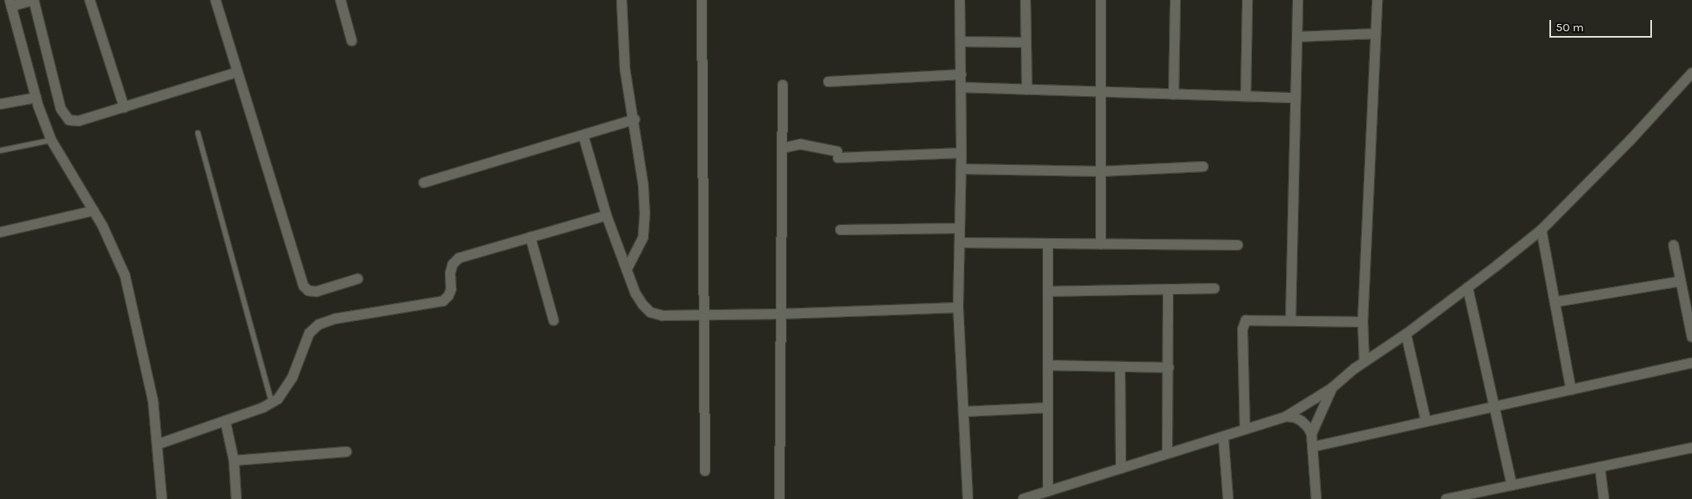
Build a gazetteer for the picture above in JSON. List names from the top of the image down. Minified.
{"scale_bar":"50 m"}
